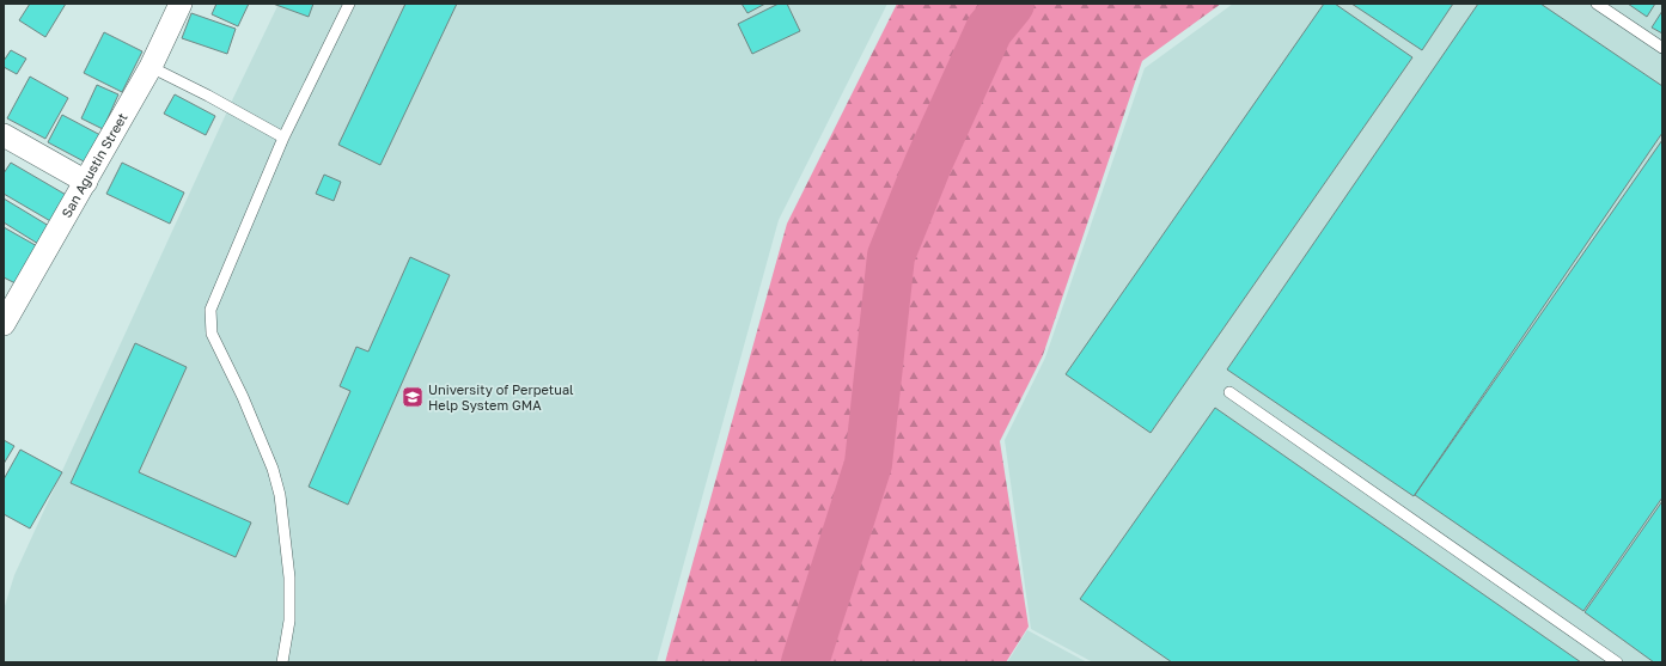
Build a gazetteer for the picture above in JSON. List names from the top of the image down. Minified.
{"streets":{"street":["San Agustin Street"]},"places":{"school or university":["University of Perpetual Help System GMA"]}}
